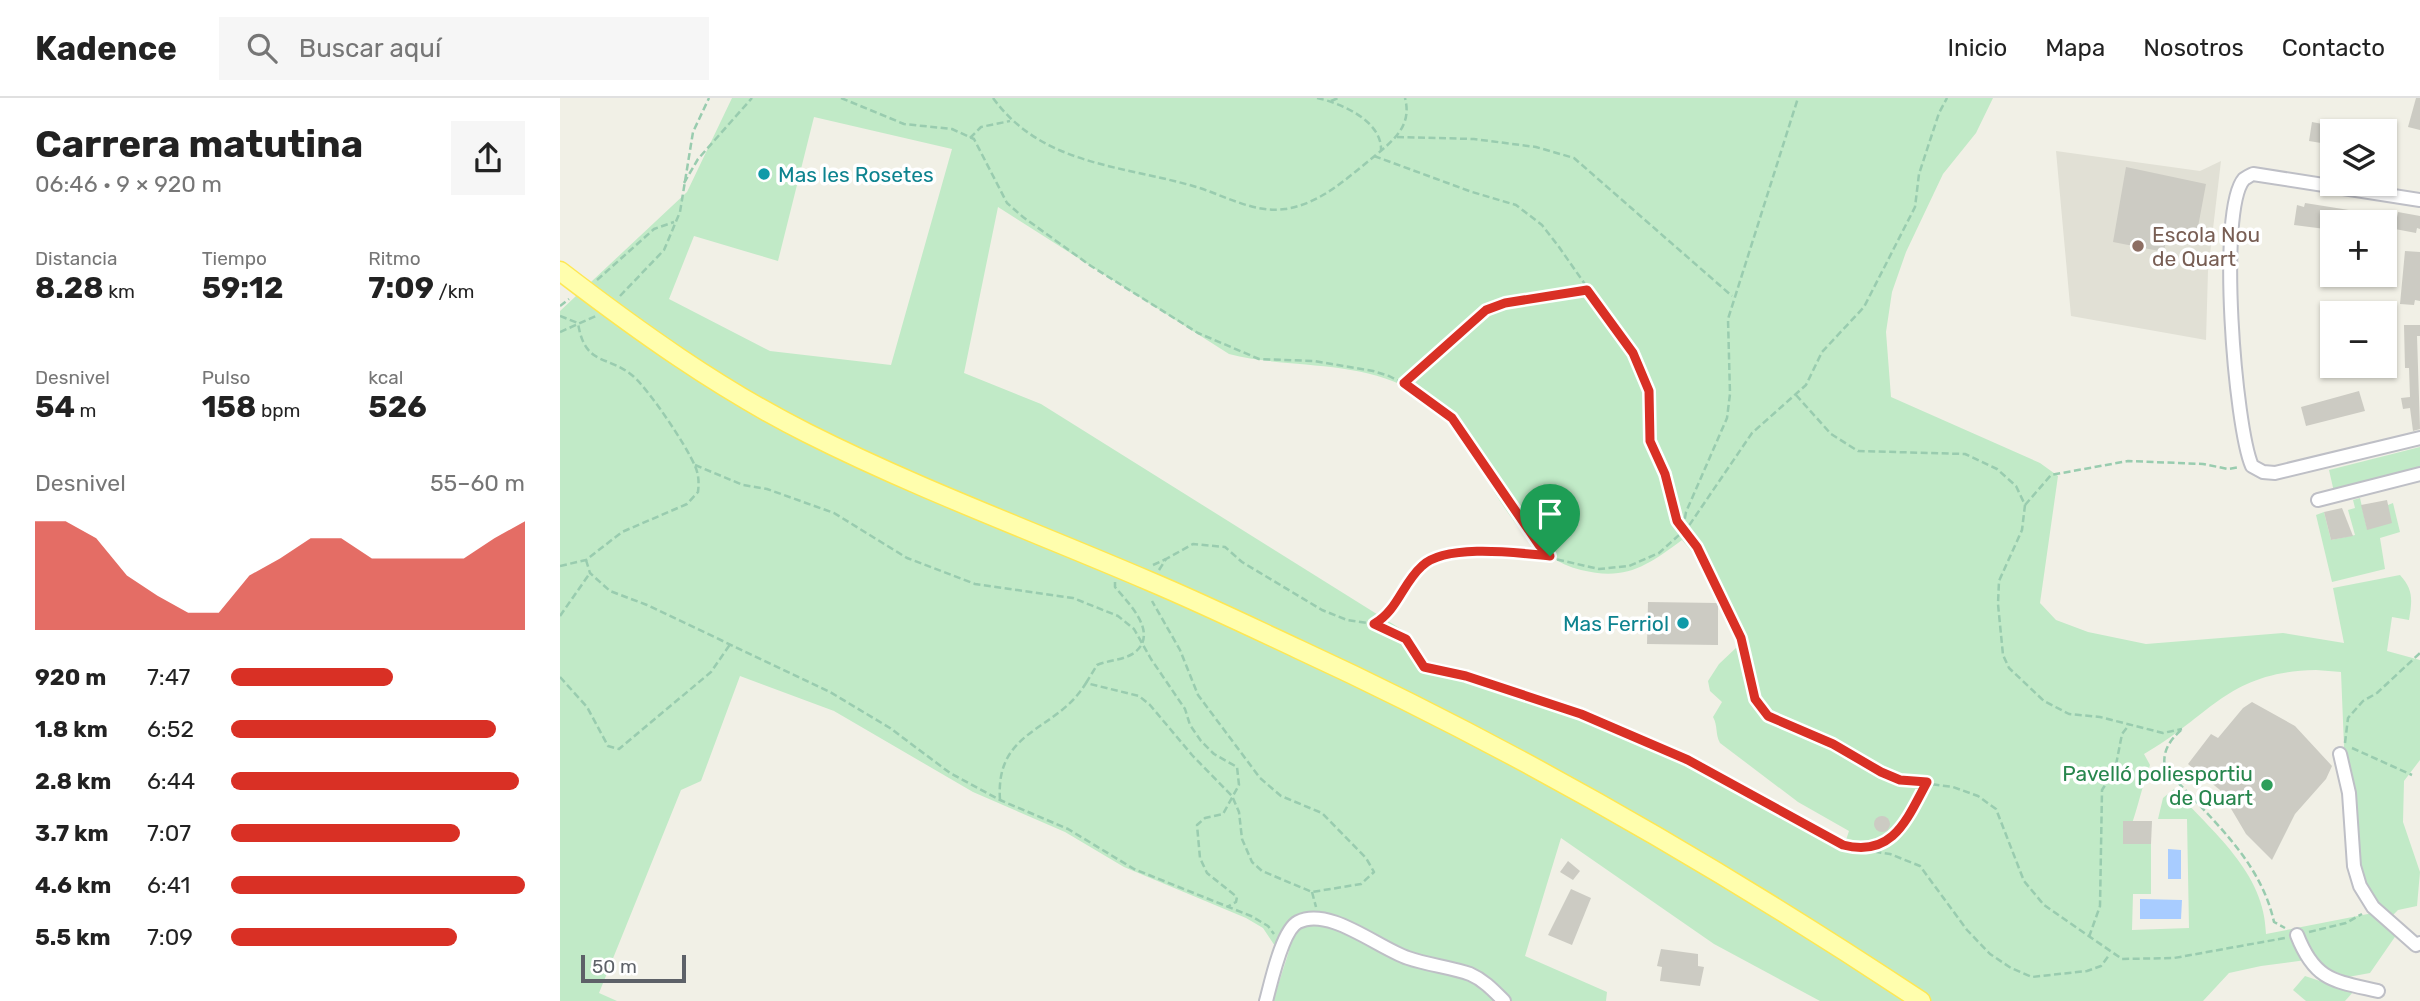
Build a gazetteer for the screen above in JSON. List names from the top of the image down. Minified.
{"places":["Mas les Rosetes","Escola Nou de Quart","Mas Ferriol","Pavelló poliesportiu de Quart"],"scale_bar":"50 m","page":{"header":"Kadence","search":"Buscar aquí","nav":["Inicio","Mapa","Nosotros","Contacto"],"heading":["Carrera matutina","06:46 · 9 × 920 m"],"map_buttons":["+","−"],"stats":[["Distancia","8.28 km"],["Tiempo","59:12"],["Ritmo","7:09 /km"],["Desnivel","54 m"],["Pulso","158 bpm"],["kcal","526"]],"chart":["Desnivel","55–60 m"],"list":[{"name":"920 m","note":"7:47"},{"name":"1.8 km","note":"6:52"},{"name":"2.8 km","note":"6:44"},{"name":"3.7 km","note":"7:07"},{"name":"4.6 km","note":"6:41"},{"name":"5.5 km","note":"7:09"}],"scale":"50 m"}}
